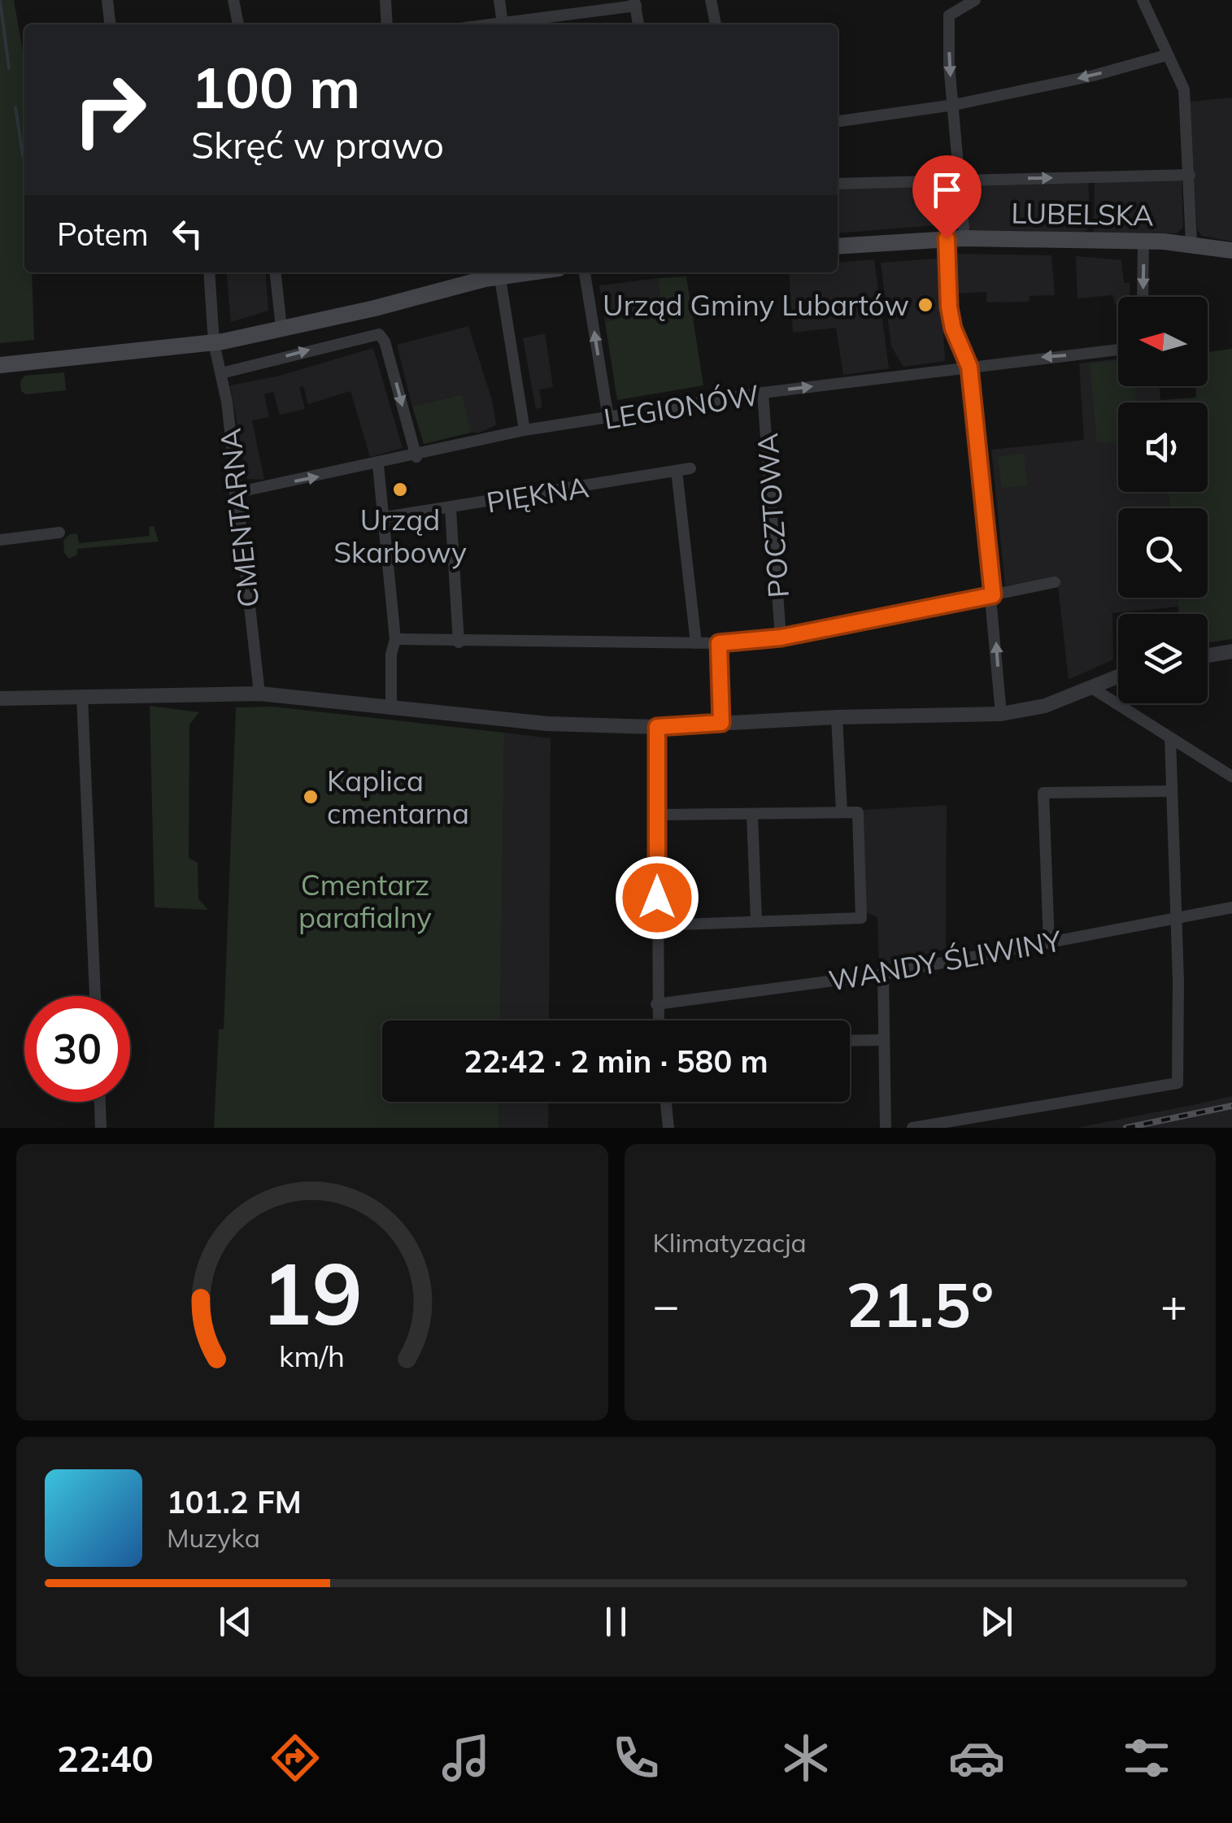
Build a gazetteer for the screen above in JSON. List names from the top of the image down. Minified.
{"streets":{"main road":["LUBELSKA"],"street":["LEGIONÓW","PIĘKNA","POCZTOWA","CMENTARNA","WANDY ŚLIWINY"]},"crossings":[["LEGIONÓW","POCZTOWA"],["LEGIONÓW","CMENTARNA"]],"parks":["Cmentarz parafialny"],"places":["Urząd Gminy Lubartów","Urząd Skarbowy","Kaplica cmentarna"],"north":"left","page":{"turn":["100 m","Skręć w prawo"],"then":"Potem","limit":"30","trip":"22:42 · 2 min · 580 m","tile":"Klimatyzacja","heat":["−","21.5°","+"],"song":["101.2 FM","Muzyka"],"tabs":"22:40","gauge":["19","km/h"]}}
